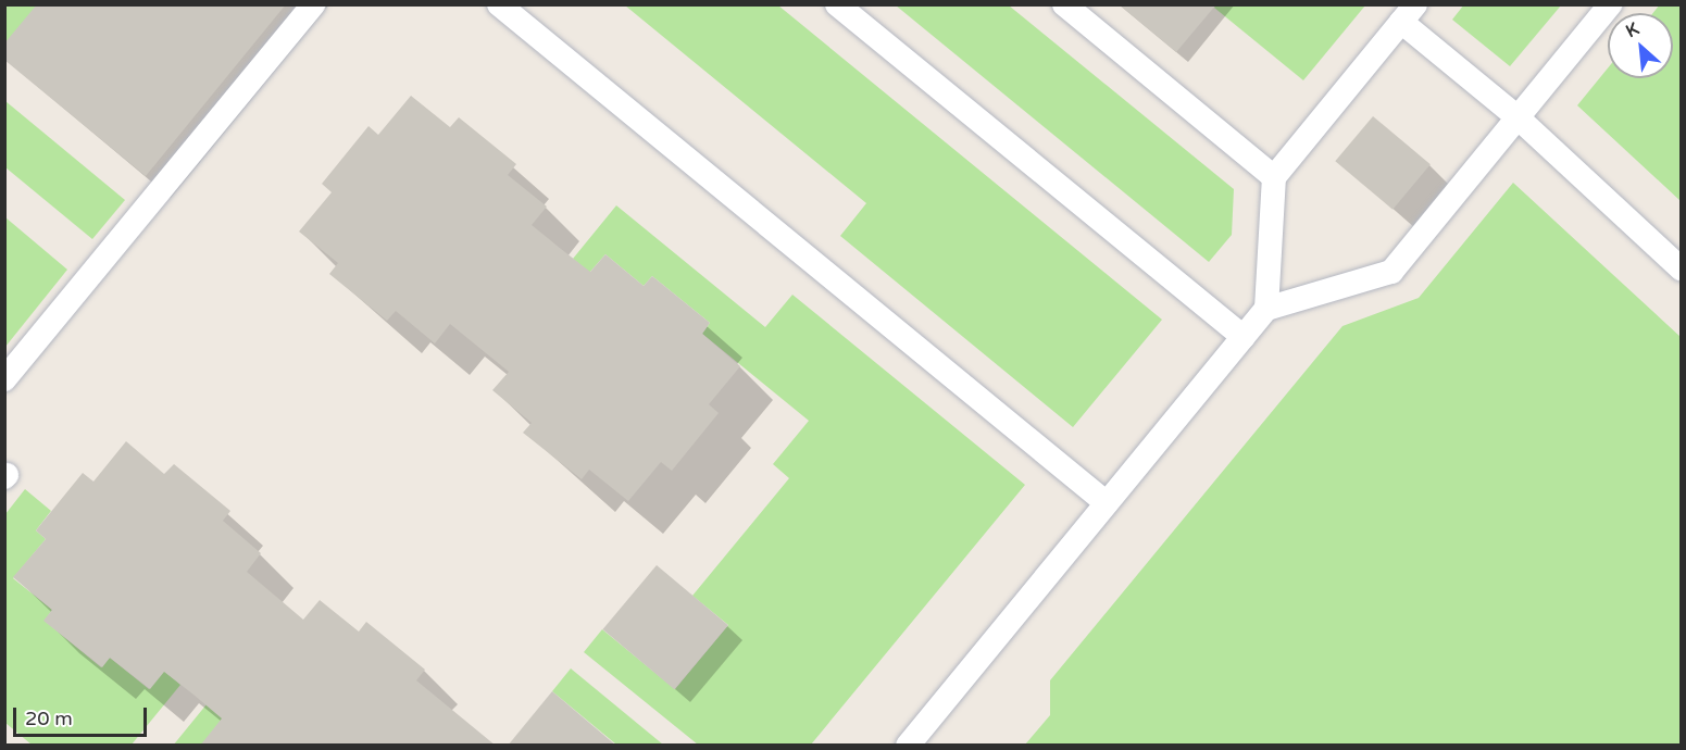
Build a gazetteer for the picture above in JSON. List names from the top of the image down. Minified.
{"scale_bar":"20 m","north":"top left"}
